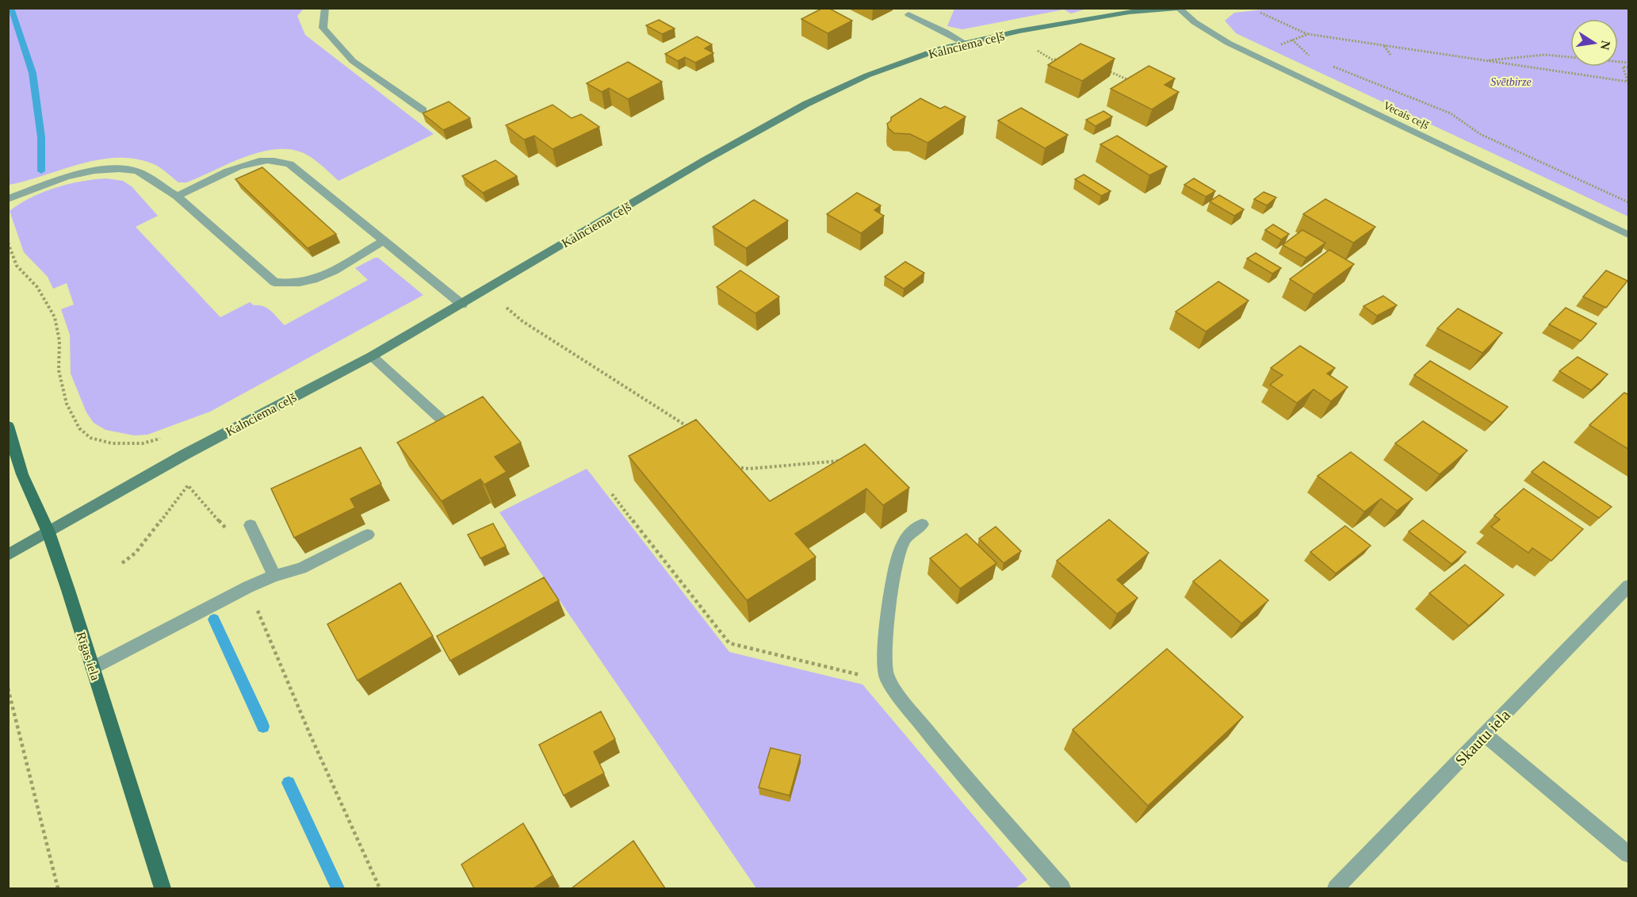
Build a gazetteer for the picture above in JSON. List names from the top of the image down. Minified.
{"streets":{"main road":["Kalnciema ceļš","Rīgas iela"],"street":["Vecais ceļš","Skautu iela"]},"crossings":[["Kalnciema ceļš","Vecais ceļš"],["Kalnciema ceļš","Rīgas iela"]],"parks":["Svētbirze"],"north":"right"}
